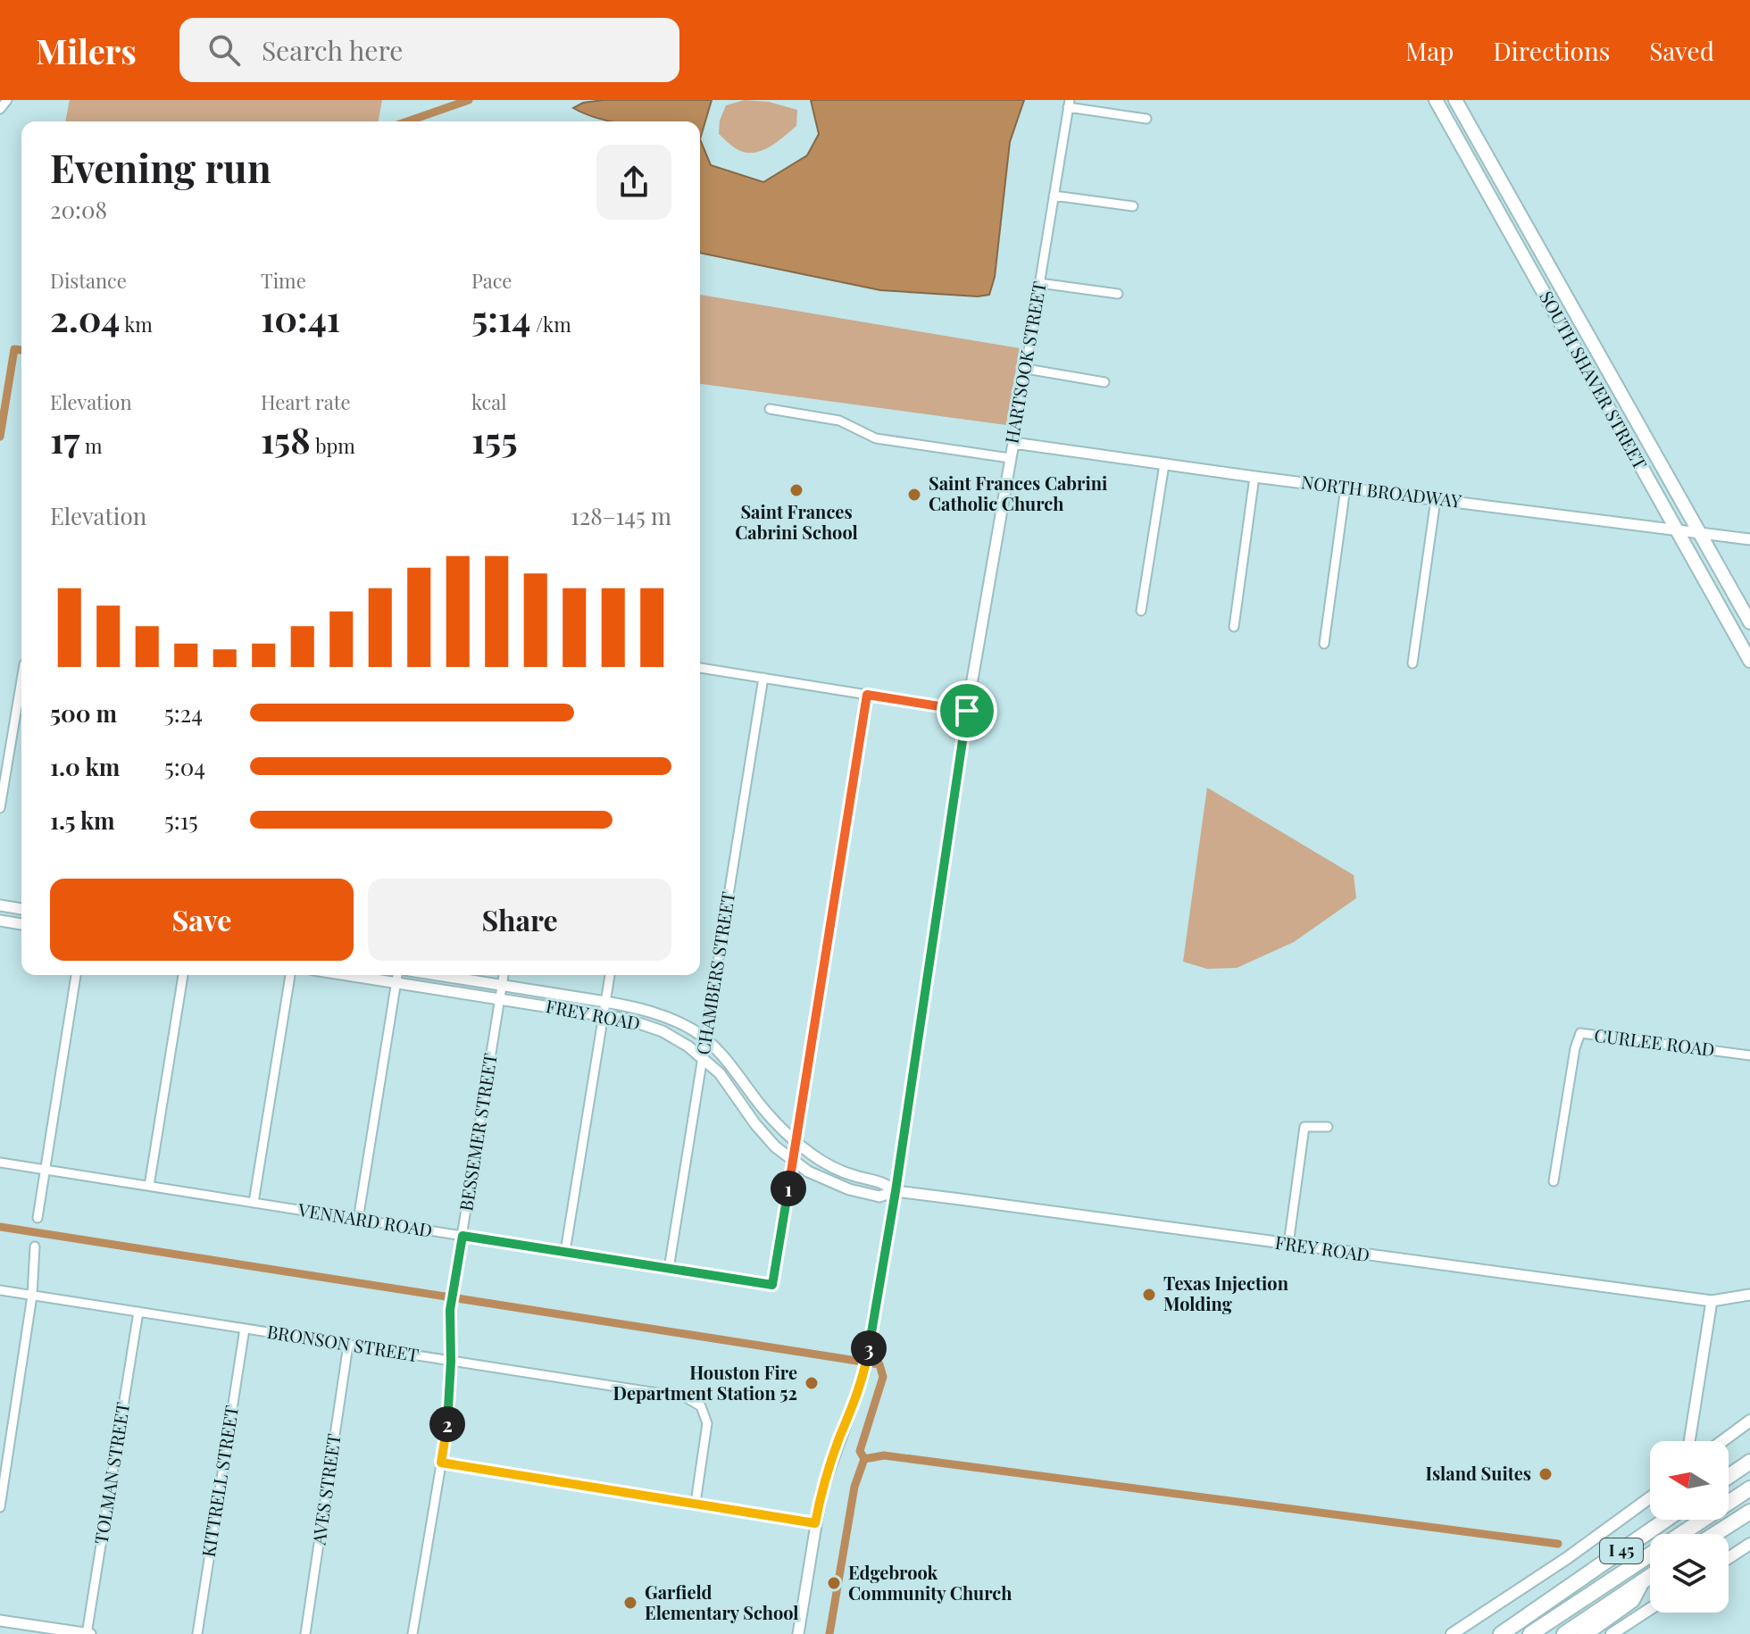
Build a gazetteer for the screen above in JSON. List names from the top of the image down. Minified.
{"streets":{"highway":["I 45"],"main road":["SOUTH SHAVER STREET"],"street":["HARTSOOK STREET","NORTH BROADWAY","CHAMBERS STREET","FREY ROAD","CURLEE ROAD","BESSEMER STREET","VENNARD ROAD","BRONSON STREET","TOLMAN STREET","KITTRELL STREET","AVES STREET"]},"crossings":[["HARTSOOK STREET","NORTH BROADWAY"],["HARTSOOK STREET","FREY ROAD"],["SOUTH SHAVER STREET","NORTH BROADWAY"],["CHAMBERS STREET","FREY ROAD"],["CHAMBERS STREET","VENNARD ROAD"],["FREY ROAD","BESSEMER STREET"],["FREY ROAD","VENNARD ROAD"],["BESSEMER STREET","VENNARD ROAD"],["BESSEMER STREET","BRONSON STREET"],["BRONSON STREET","TOLMAN STREET"],["BRONSON STREET","KITTRELL STREET"],["BRONSON STREET","AVES STREET"]],"places":["Saint Frances Cabrini School","Saint Frances Cabrini Catholic Church","Texas Injection Molding","Houston Fire Department Station 52","Island Suites","Edgebrook Community Church","Garfield Elementary School"],"north":"left","page":{"header":"Milers","search":"Search here","nav":["Map","Directions","Saved"],"heading":["Evening run","20:08"],"stats":[["Distance","2.04 km"],["Time","10:41"],["Pace","5:14 /km"],["Elevation","17 m"],["Heart rate","158 bpm"],["kcal","155"]],"chart":["Elevation","128–145 m"],"list":[{"name":"500 m","note":"5:24"},{"name":"1.0 km","note":"5:04"},{"name":"1.5 km","note":"5:15"}],"buttons":["Save","Share"],"pins":["1","3","2"]}}
